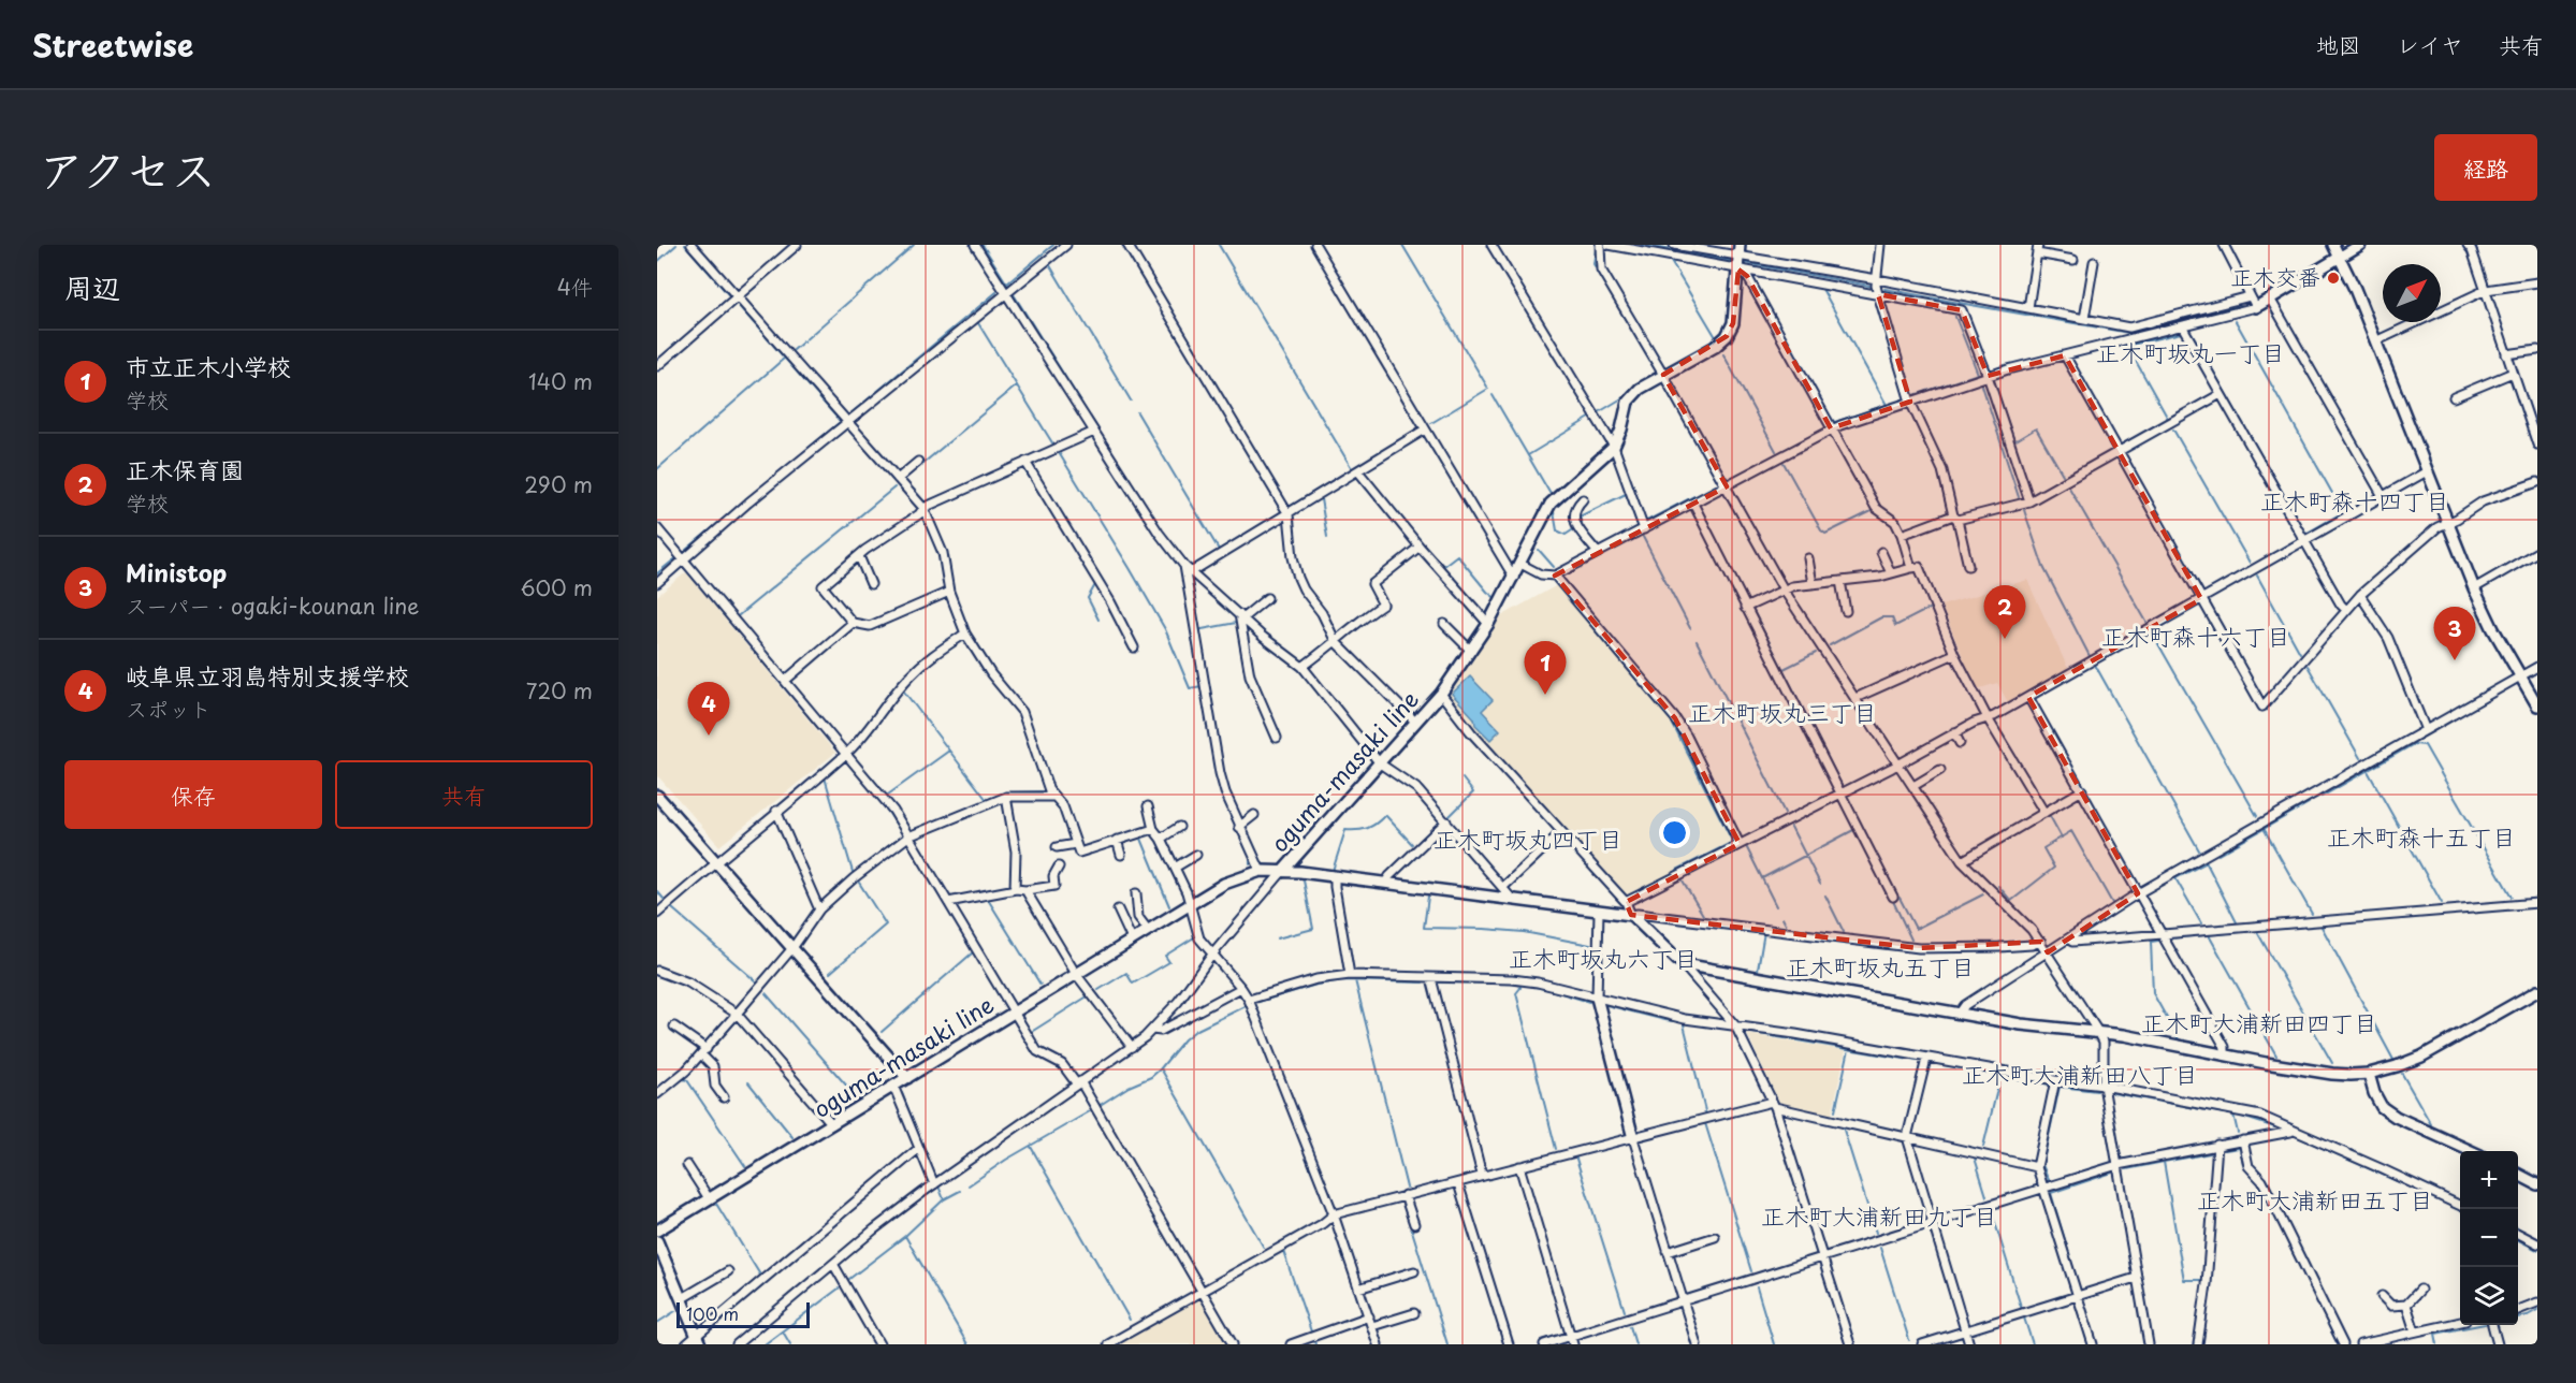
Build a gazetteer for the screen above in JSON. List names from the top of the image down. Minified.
{"streets":{"street":["oguma-masaki line"]},"districts":["正木町坂丸一丁目","正木町森十四丁目","正木町森十六丁目","正木町坂丸三丁目","正木町森十五丁目","正木町坂丸四丁目","正木町坂丸六丁目","正木町坂丸五丁目","正木町大浦新田四丁目","正木町大浦新田八丁目","正木町大浦新田五丁目","正木町大浦新田九丁目"],"places":["正木交番"],"scale_bar":"100 m","north":"top right","page":{"header":"Streetwise","nav":["地図","レイヤ","共有"],"title":"アクセス","buttons":["経路",["保存","共有"]],"heading":["周辺","4件"],"list":[{"mark":"1","name":"市立正木小学校","note":"学校","value":"140 m"},{"mark":"2","name":"正木保育園","note":"学校","value":"290 m"},{"mark":"3","name":"Ministop","note":"スーパー · ogaki-kounan line","value":"600 m"},{"mark":"4","name":"岐阜県立羽島特別支援学校","note":"スポット","value":"720 m"}],"pins":["2","3","1","4"],"map_buttons":["+","−"],"scale":"100 m"}}
